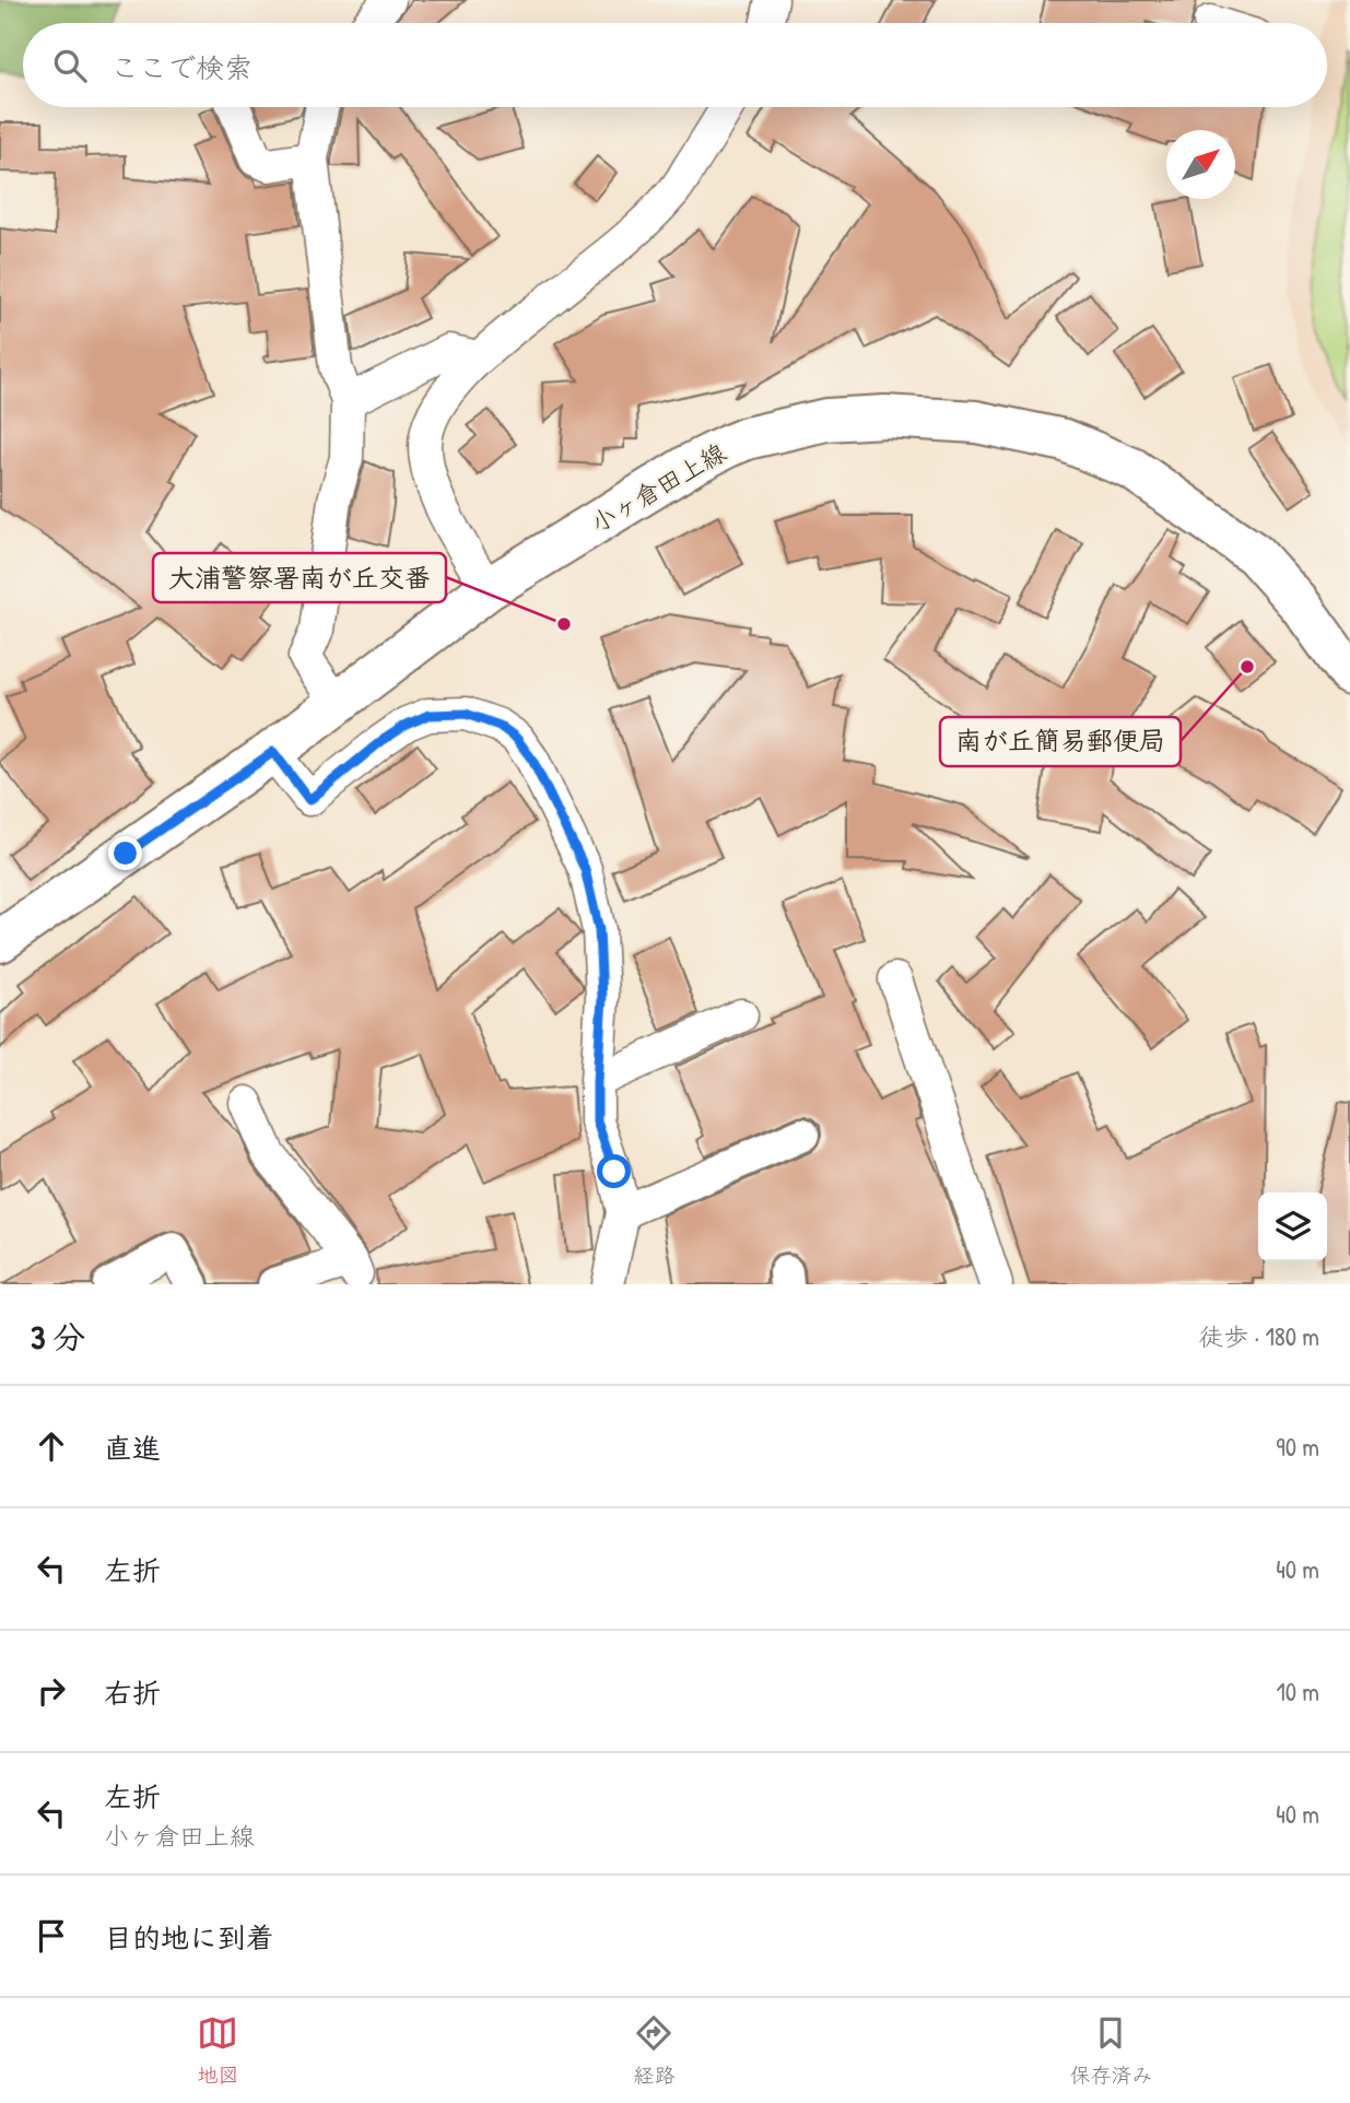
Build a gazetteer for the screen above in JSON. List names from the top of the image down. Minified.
{"streets":{"main road":["小ヶ倉田上線"]},"places":["大浦警察署南が丘交番","南が丘簡易郵便局"],"north":"top right","page":{"search":"ここで検索","heading":["3 分","徒歩 · 180 m"],"list":[["直進","90 m"],["左折","40 m"],["右折","10 m"],["左折","小ヶ倉田上線","40 m"],"目的地に到着"],"nav":["地図","経路","保存済み"]}}
